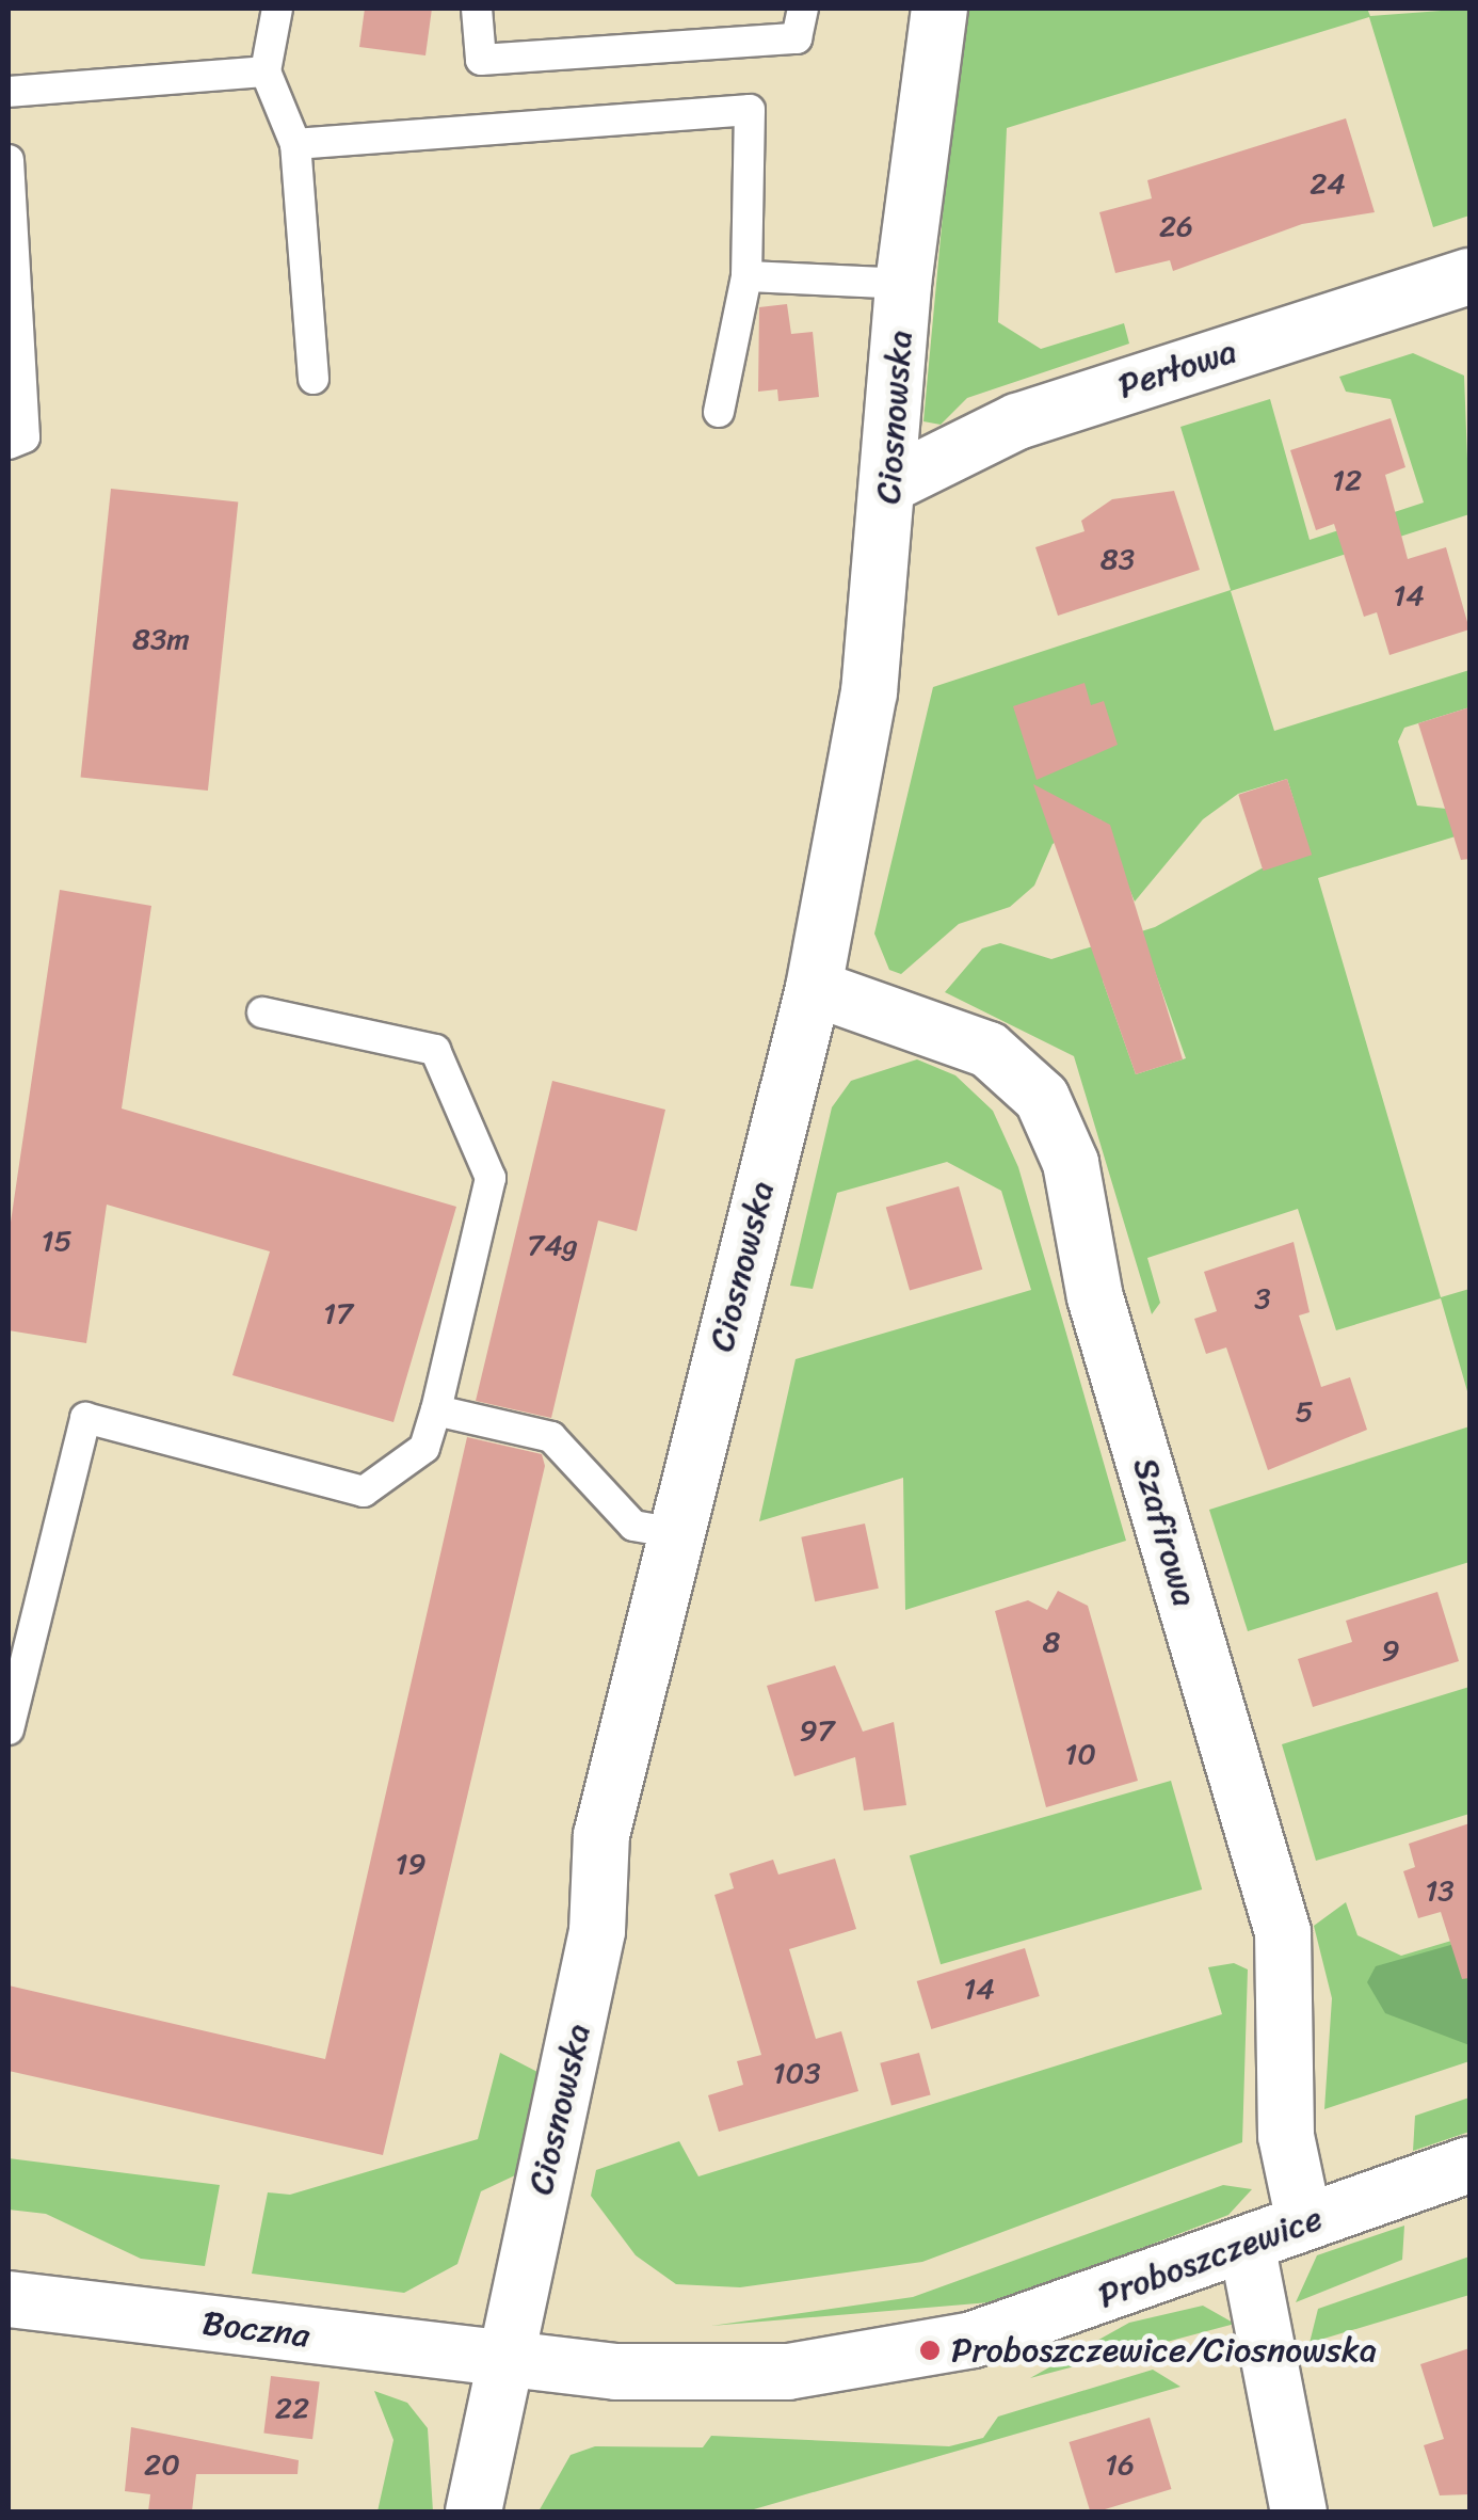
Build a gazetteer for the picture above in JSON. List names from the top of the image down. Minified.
{"streets":{"street":["Perłowa","Ciosnowska","Szafirowa","Proboszczewice","Boczna"]},"crossings":[["Perłowa","Ciosnowska"],["Ciosnowska","Szafirowa"],["Ciosnowska","Proboszczewice"],["Ciosnowska","Boczna"],["Szafirowa","Proboszczewice"],["Proboszczewice","Boczna"]],"places":["Proboszczewice/Ciosnowska"],"house_numbers":["24","26","12","83","14","83m","15","74g","3","17","5","8","9","97","10","19","13","14","103","22","20","16"]}
